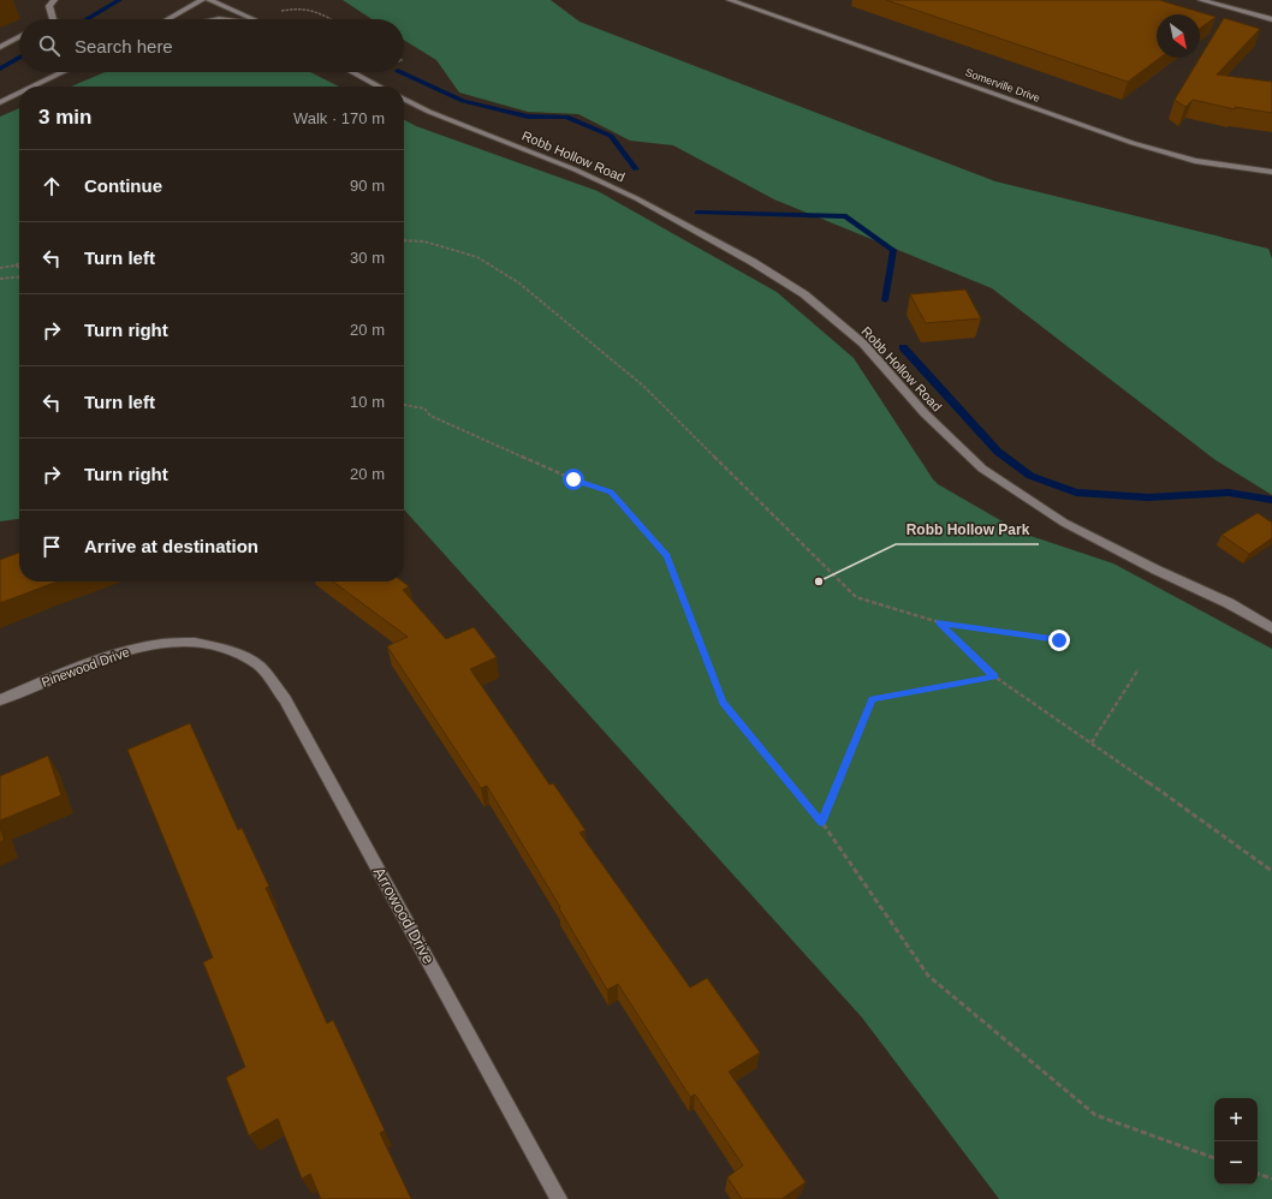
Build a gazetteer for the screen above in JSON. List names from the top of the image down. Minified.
{"streets":{"street":["Somerville Drive","Robb Hollow Road","Pinewood Drive","Arrowood Drive"]},"crossings":[["Pinewood Drive","Arrowood Drive"]],"places":["Robb Hollow Park"],"north":"bottom right","page":{"search":"Search here","heading":["3 min","Walk · 170 m"],"list":[["Continue","90 m"],["Turn left","30 m"],["Turn right","20 m"],["Turn left","10 m"],["Turn right","20 m"],"Arrive at destination"],"map_buttons":["+","−"]}}
